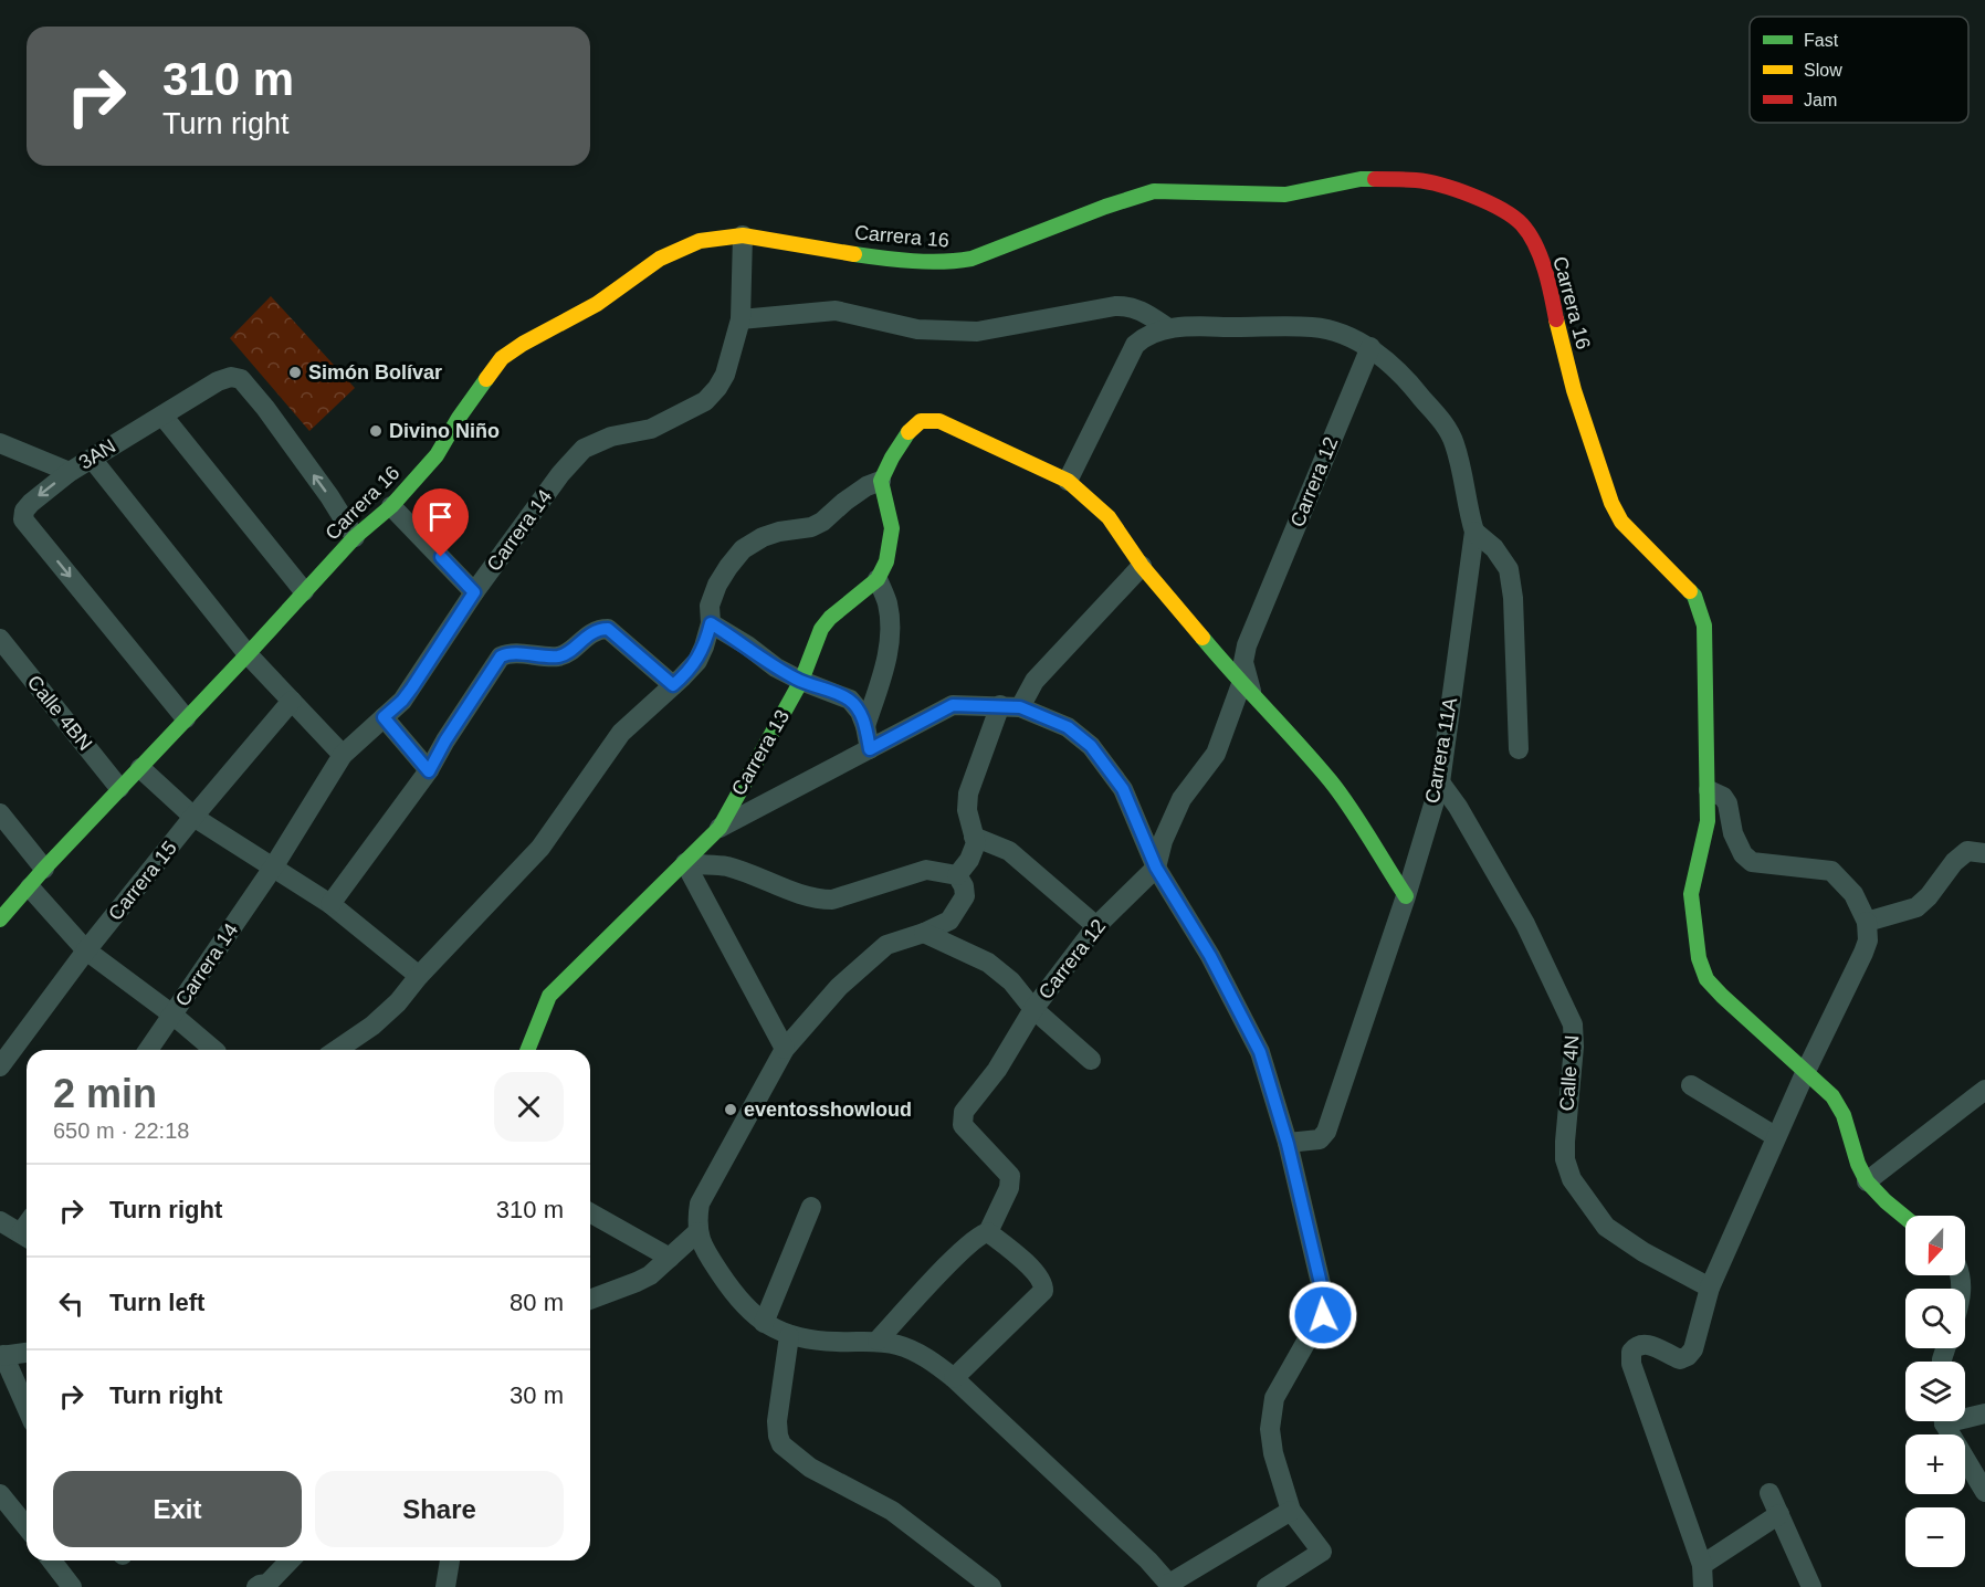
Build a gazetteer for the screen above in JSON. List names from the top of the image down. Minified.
{"streets":{"street":["Carrera 16","3AN","Carrera 12","Carrera 14","Calle 4BN","Carrera 11A","Carrera 13","Carrera 15","Calle 4N"]},"crossings":[["Carrera 16","3AN"],["Carrera 16","Carrera 14"],["Carrera 16","Calle 4BN"],["Carrera 12","Carrera 11A"],["Carrera 11A","Calle 4N"]],"places":["Simón Bolívar","Divino Niño","eventosshowloud"],"legend":["Fast","Slow","Jam"],"north":"bottom","page":{"turn":["310 m","Turn right"],"heading":["2 min","650 m · 22:18"],"list":[{"name":"Turn right","value":"310 m"},{"name":"Turn left","value":"80 m"},{"name":"Turn right","value":"30 m"}],"map_buttons":["+","−"],"buttons":["Exit","Share"]}}
